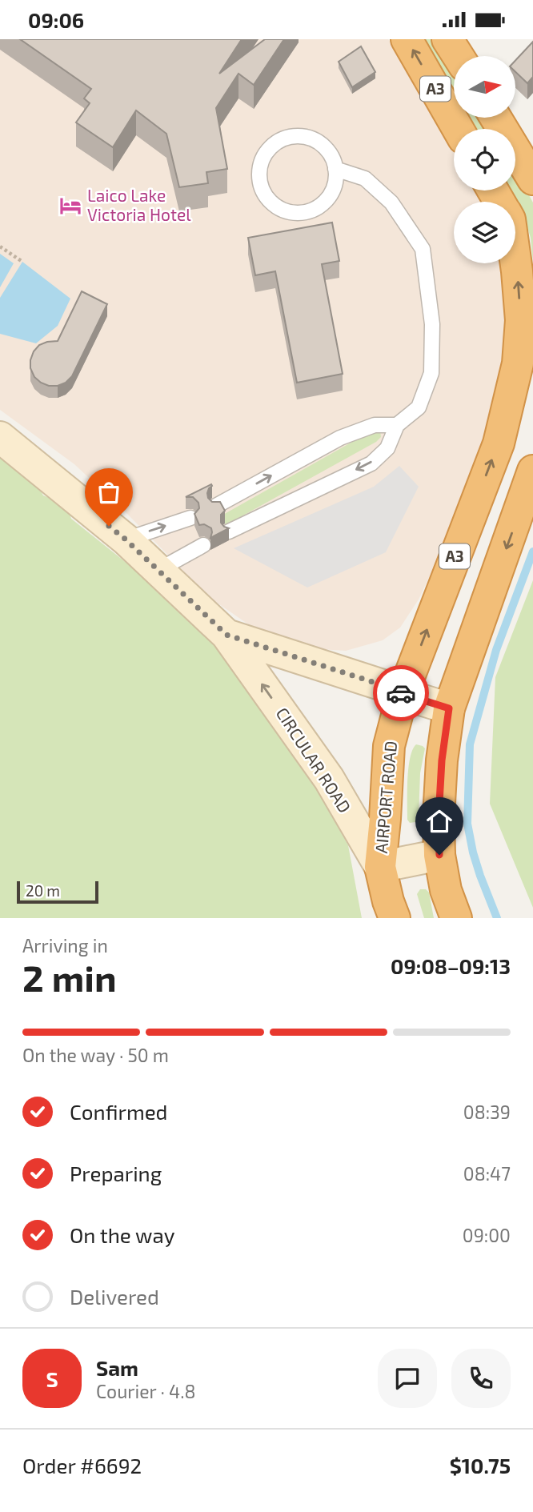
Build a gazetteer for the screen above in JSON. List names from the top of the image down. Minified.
{"streets":{"highway":["A3","AIRPORT ROAD"],"street":["CIRCULAR ROAD"]},"crossings":[["CIRCULAR ROAD","AIRPORT ROAD"]],"places":{"hotel":["Laico Lake Victoria Hotel"]},"scale_bar":"20 m","north":"right","page":{"status":"09:06","scale":"20 m","heading":["2 min","Arriving in","09:08–09:13"],"panel":["Sam","Courier · 4.8","Order #6692","$10.75"],"bar":"On the way · 50 m","list":[["Confirmed","08:39"],["Preparing","08:47"],["On the way","09:00"],"Delivered"],"round":"S"}}
